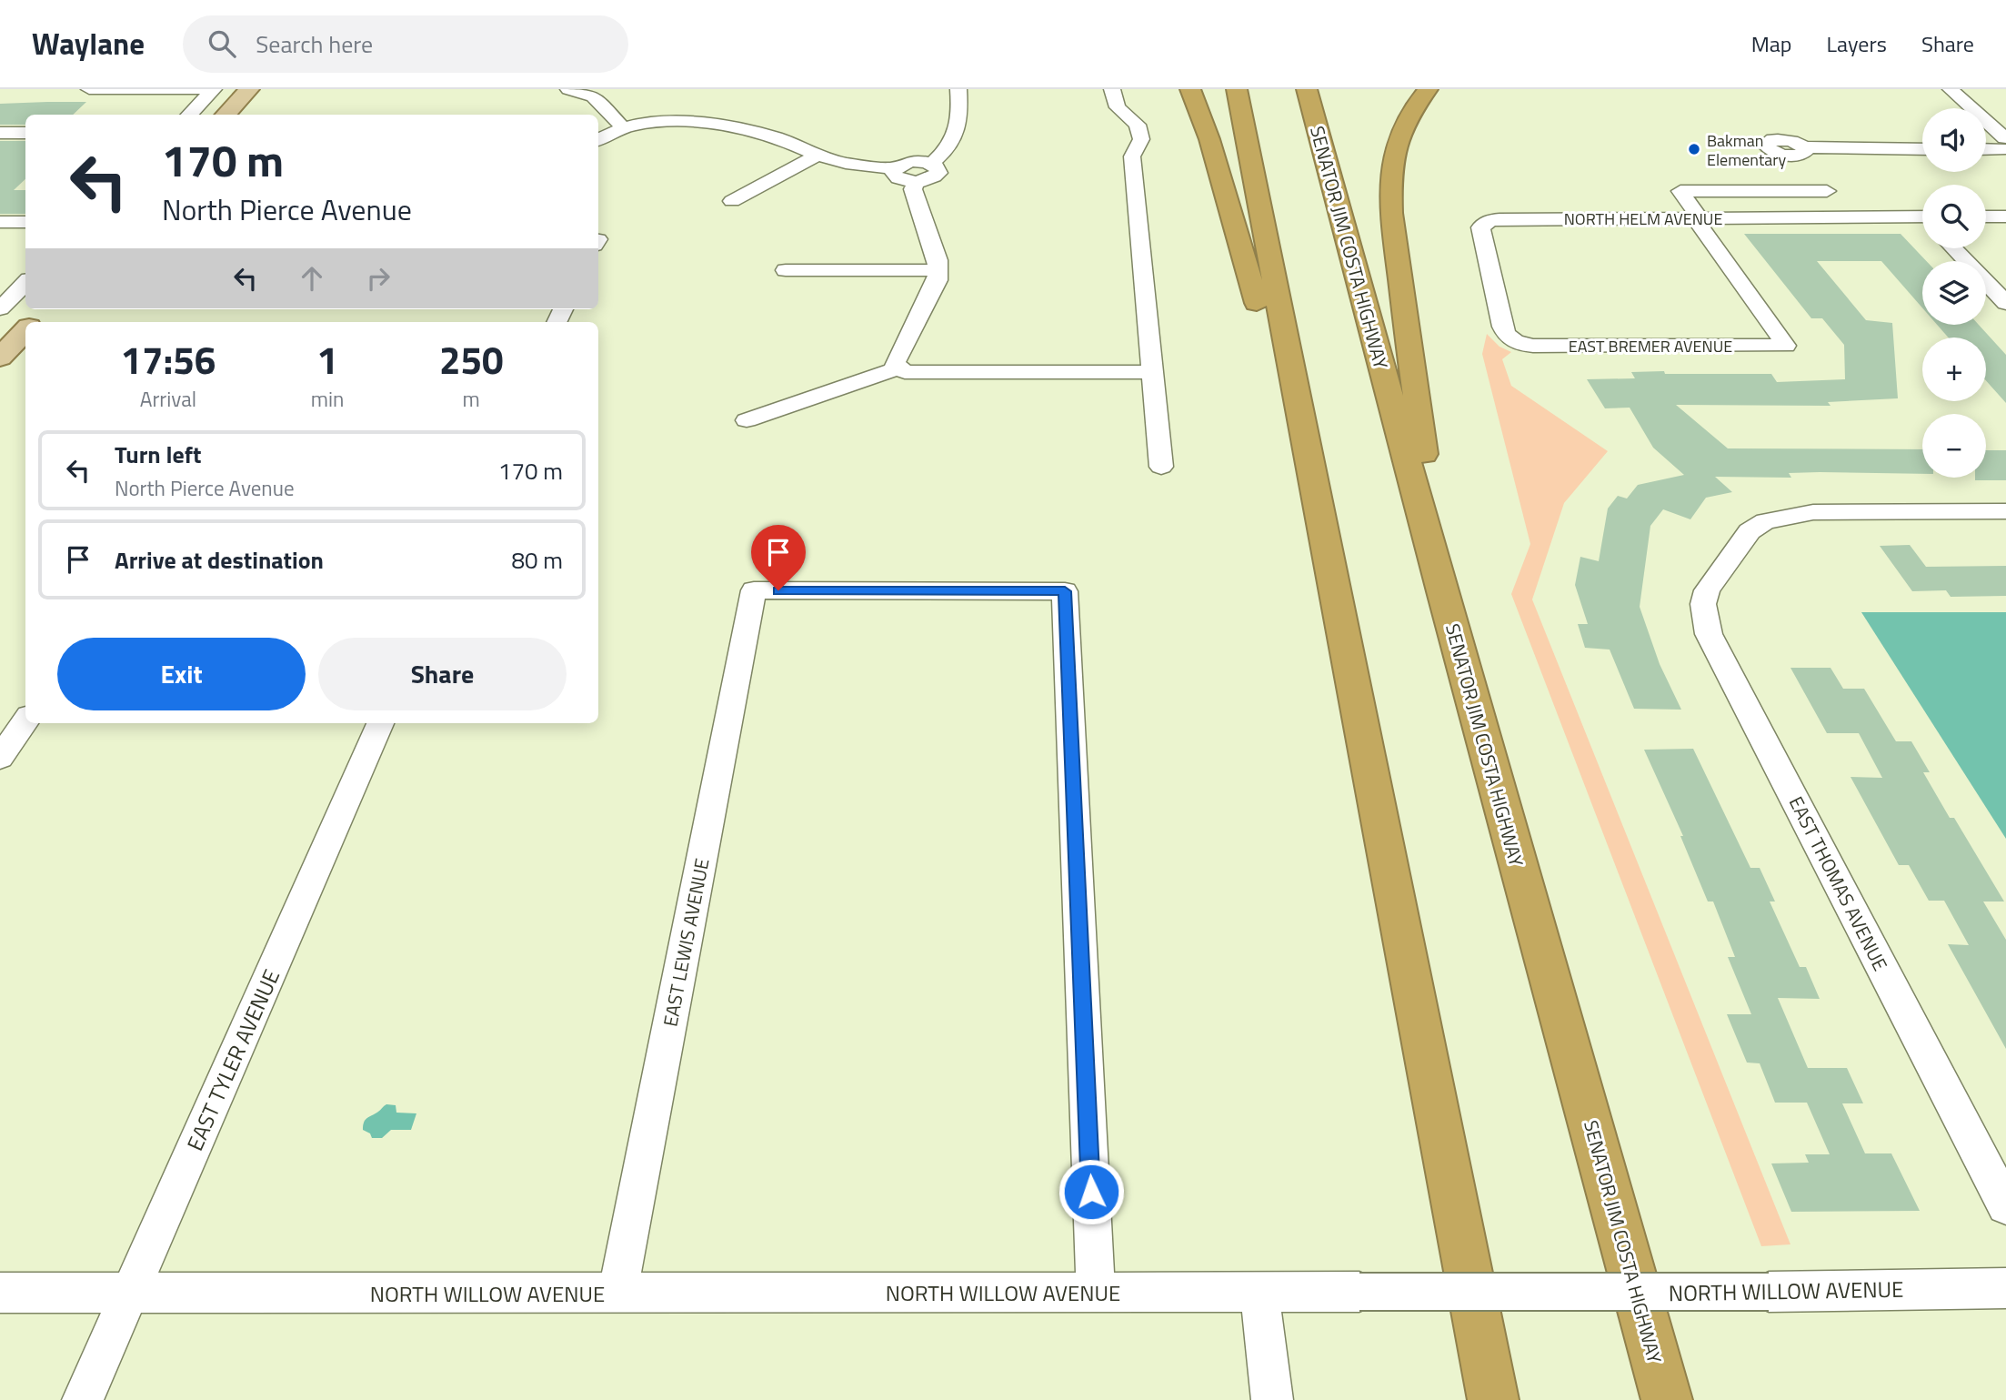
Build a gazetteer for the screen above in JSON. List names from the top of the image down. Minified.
{"streets":{"highway":["SENATOR JIM COSTA HIGHWAY"],"street":["NORTH HELM AVENUE","EAST BREMER AVENUE","EAST THOMAS AVENUE","EAST LEWIS AVENUE","EAST TYLER AVENUE","NORTH WILLOW AVENUE"]},"crossings":[["NORTH HELM AVENUE","EAST BREMER AVENUE"],["EAST LEWIS AVENUE","NORTH WILLOW AVENUE"],["EAST TYLER AVENUE","NORTH WILLOW AVENUE"]],"places":["Bakman Elementary"],"page":{"header":"Waylane","search":"Search here","nav":["Map","Layers","Share"],"map_buttons":["+","−"],"turn":["170 m","North Pierce Avenue"],"eta":["17:56","Arrival","1","min","250","m"],"list":[{"name":"Turn left","note":"North Pierce Avenue","value":"170 m"},{"name":"Arrive at destination","value":"80 m"}],"buttons":["Exit","Share"]}}
